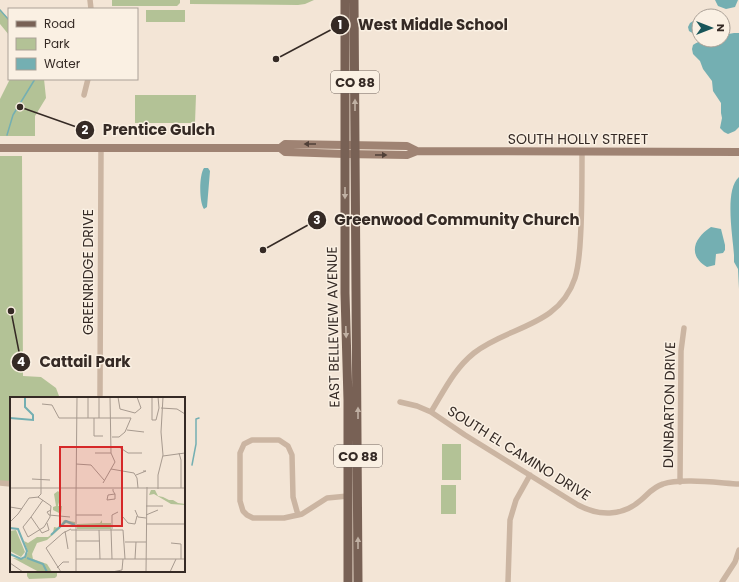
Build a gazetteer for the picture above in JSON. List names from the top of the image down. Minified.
{"streets":{"main road":["CO 88","EAST BELLEVIEW AVENUE"],"street":["SOUTH HOLLY STREET","GREENRIDGE DRIVE","DUNBARTON DRIVE","SOUTH EL CAMINO DRIVE"]},"crossings":[["SOUTH HOLLY STREET","GREENRIDGE DRIVE"],["SOUTH HOLLY STREET","EAST BELLEVIEW AVENUE"],["DUNBARTON DRIVE","SOUTH EL CAMINO DRIVE"]],"places":["West Middle School","Prentice Gulch","Greenwood Community Church","Cattail Park"],"legend":["Road","Park","Water"],"north":"right"}
